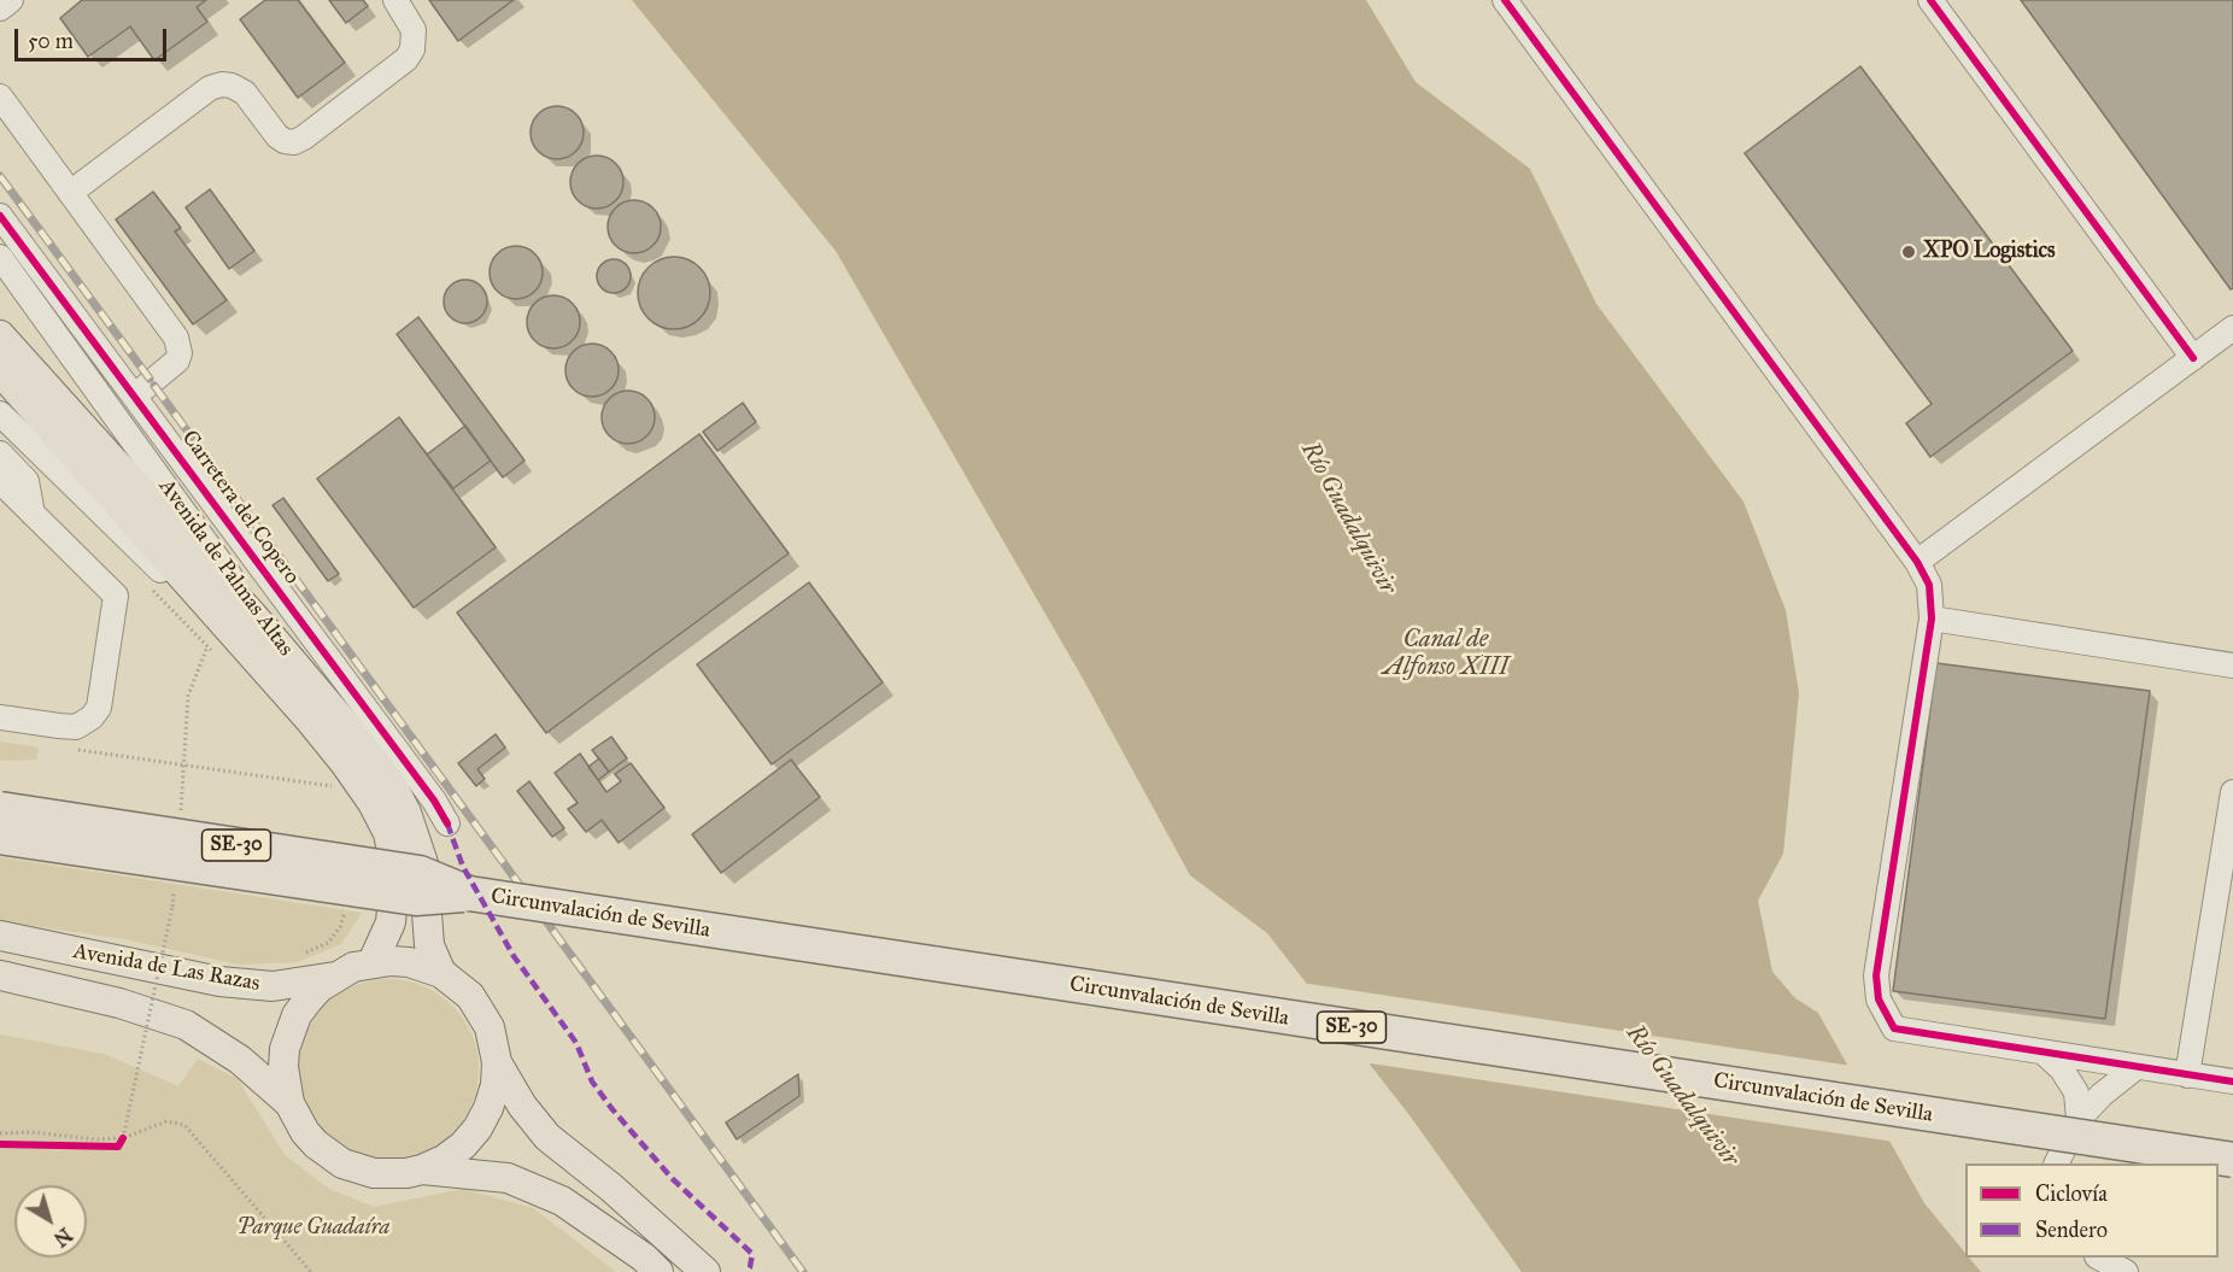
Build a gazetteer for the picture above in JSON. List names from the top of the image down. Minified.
{"streets":{"highway":["SE-30","Circunvalación de Sevilla"],"main road":["Avenida de Palmas Altas","Avenida de Las Razas"],"street":["Carretera del Copero"]},"crossings":[["Avenida de Palmas Altas","Avenida de Las Razas"]],"water":["Río Guadalquivir","Canal de Alfonso XIII"],"parks":["Parque Guadaíra"],"places":["XPO Logistics"],"legend":["Ciclovía","Sendero"],"scale_bar":"50 m","north":"bottom right"}
